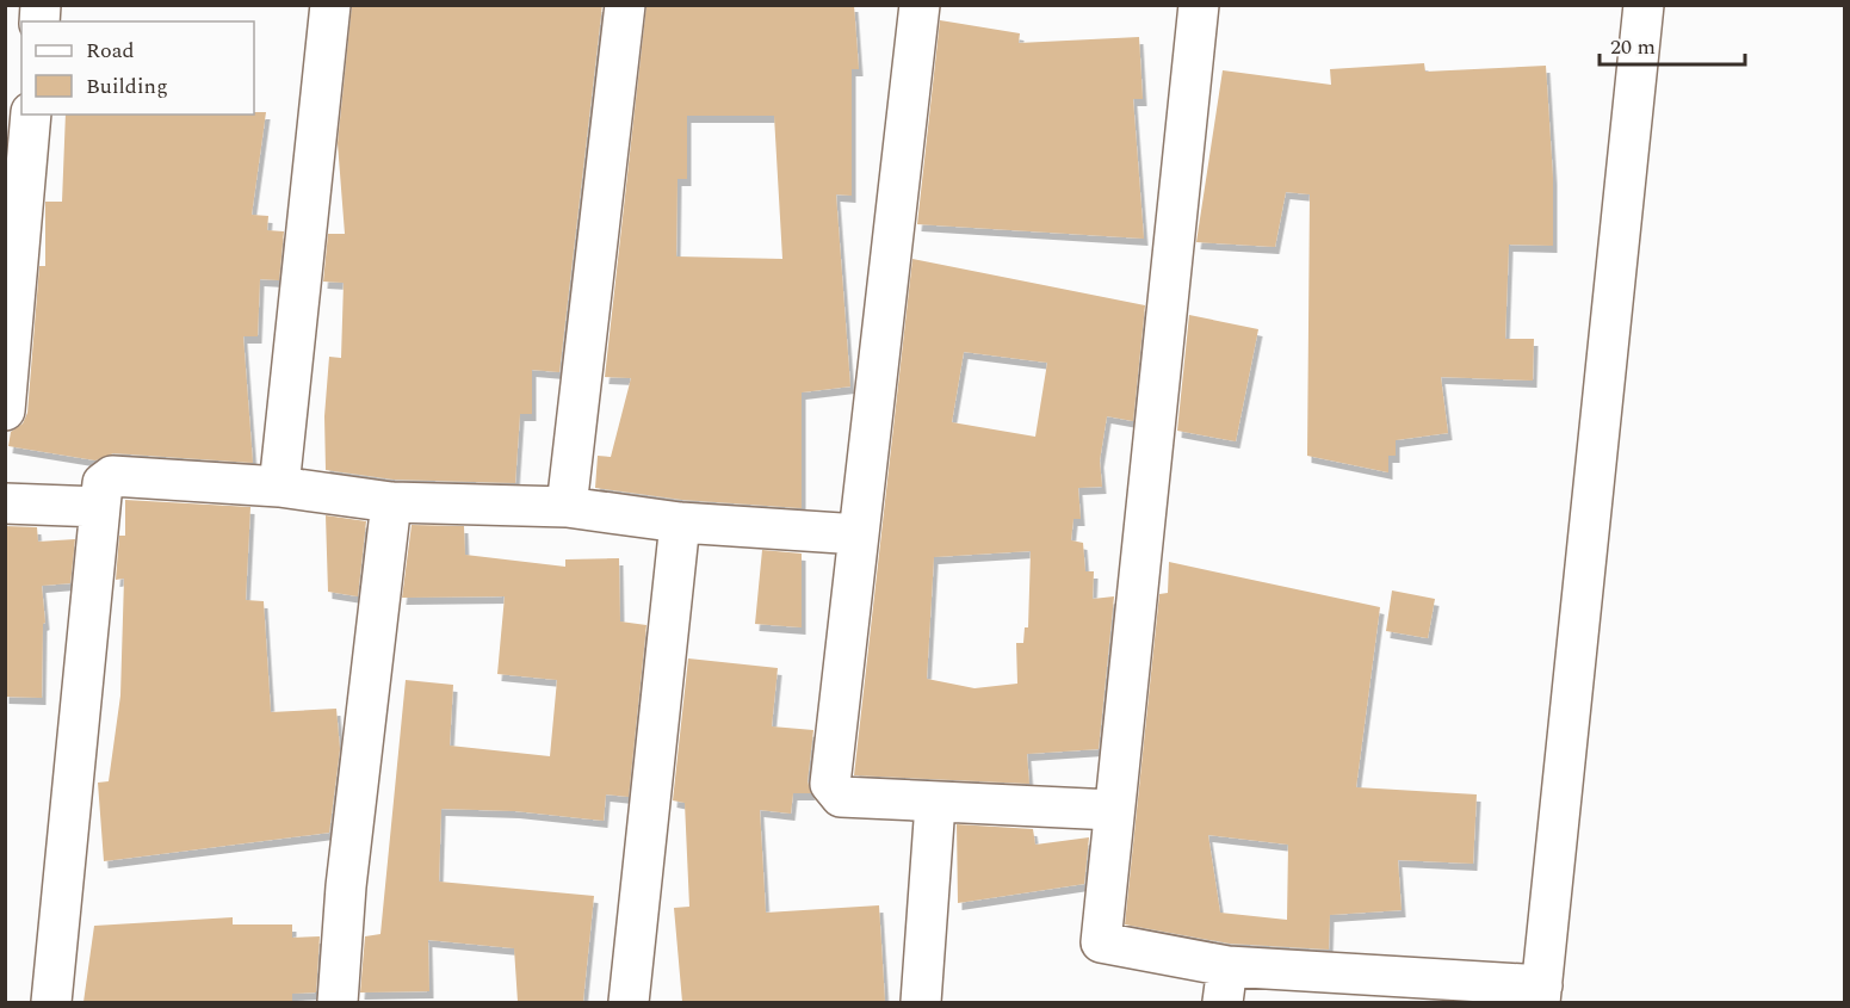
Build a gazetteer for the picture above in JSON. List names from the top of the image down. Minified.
{"legend":["Road","Building"],"scale_bar":"20 m"}
